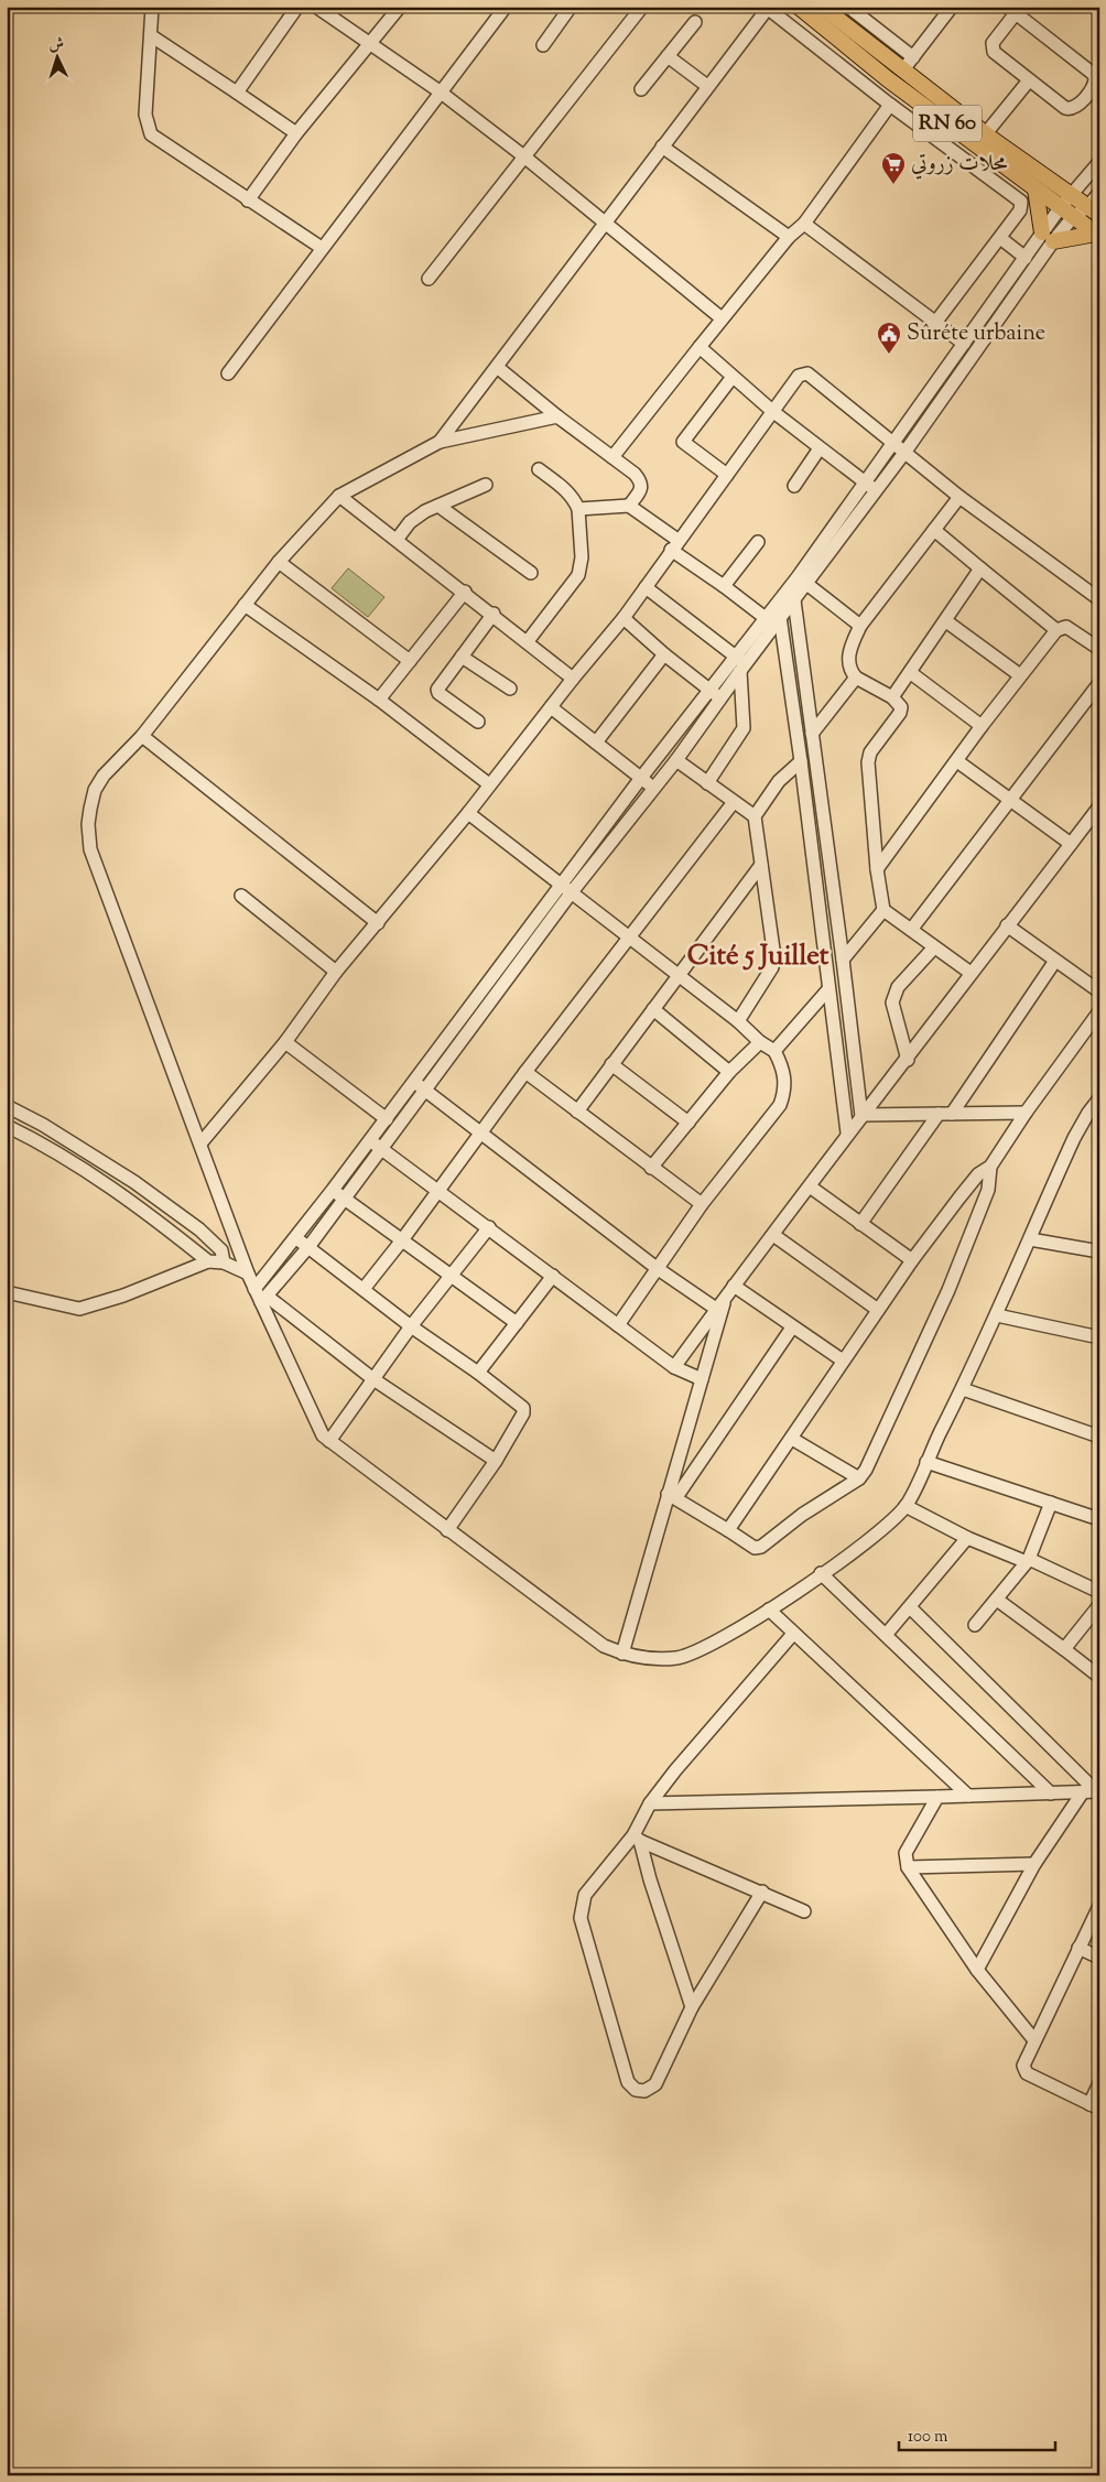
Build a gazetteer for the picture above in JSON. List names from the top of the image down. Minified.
{"streets":{"main road":["RN 60"]},"districts":["Cité 5 Juillet"],"places":{"supermarket":["محلات زروتي"],"public building":["Sûréte urbaine"]},"scale_bar":"100 m","north":"top"}
